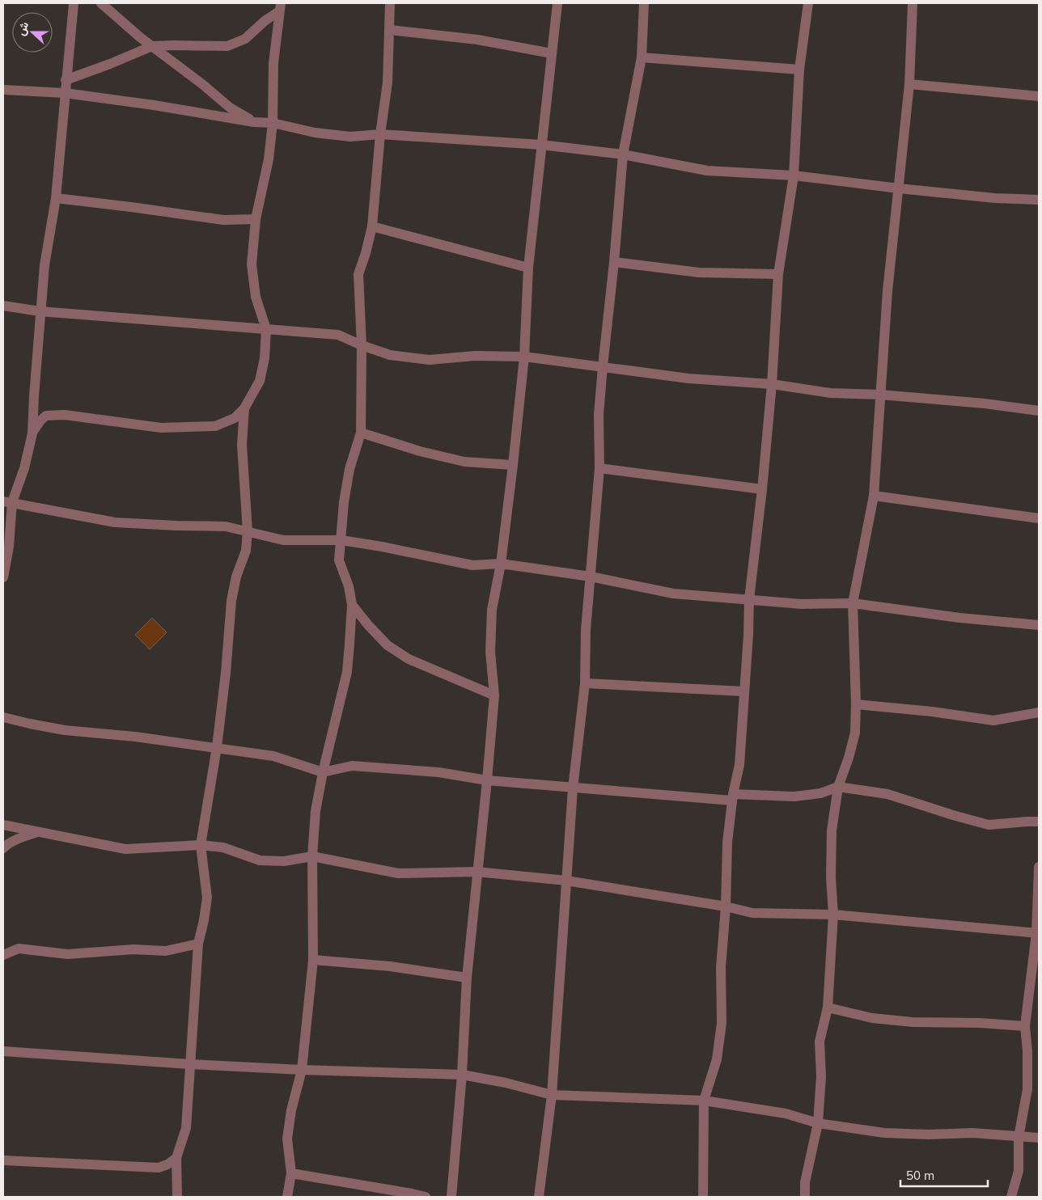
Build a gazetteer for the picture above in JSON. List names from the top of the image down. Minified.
{"scale_bar":"50 m","north":"left"}
